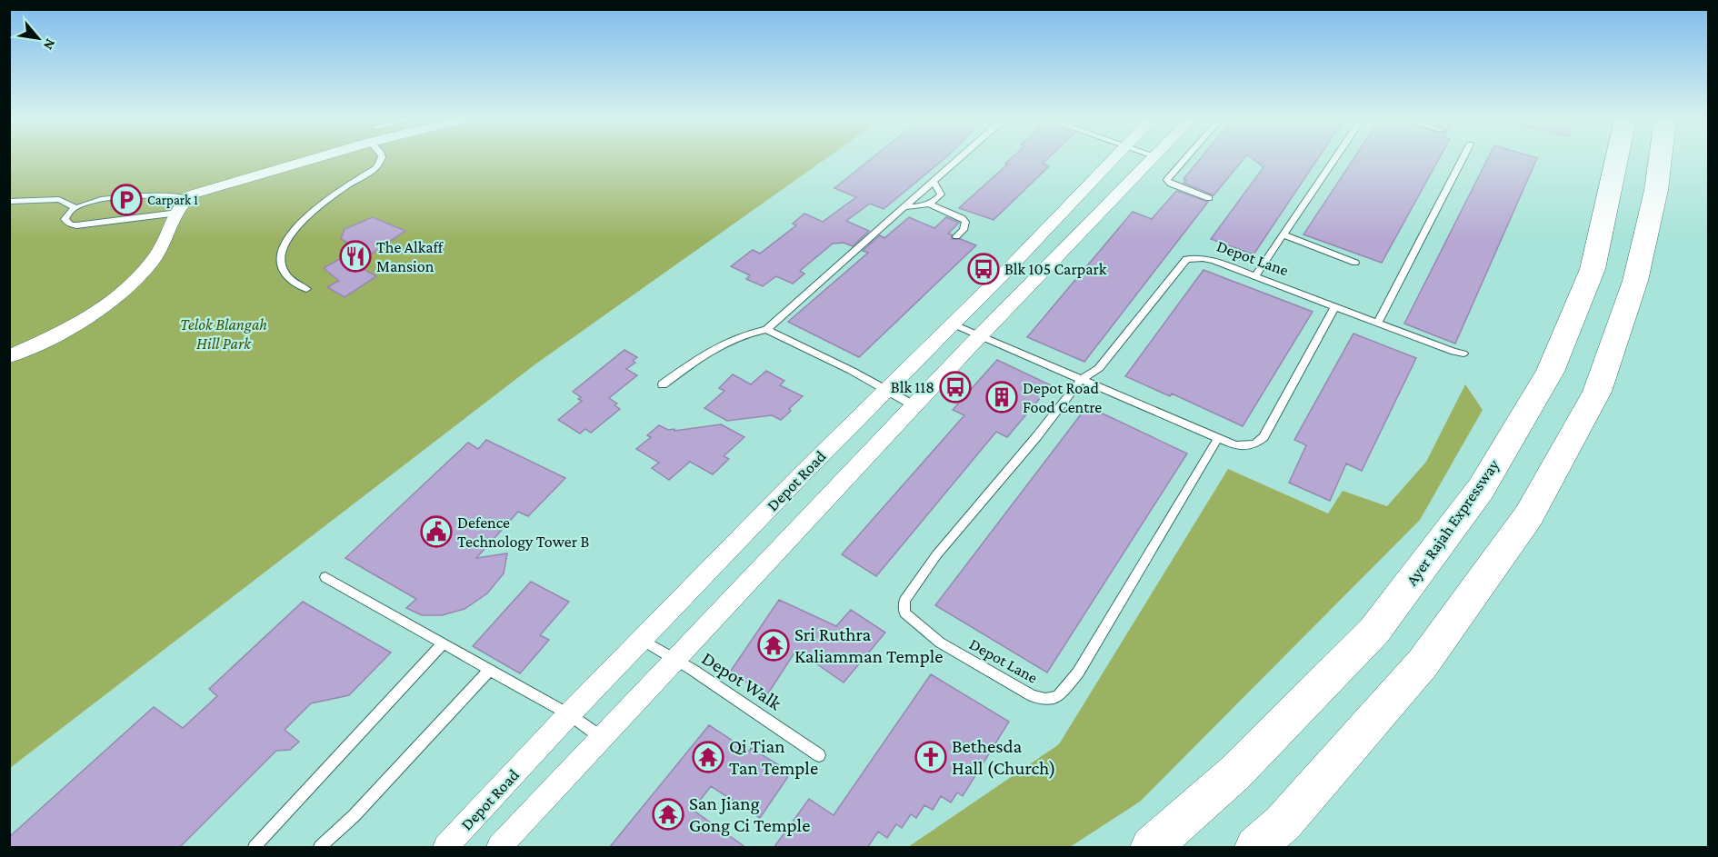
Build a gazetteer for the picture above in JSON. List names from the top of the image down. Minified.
{"streets":{"highway":["Ayer Rajah Expressway"],"street":["Depot Road"],"lane":["Depot Lane","Depot Walk"]},"crossings":[["Depot Road","Depot Walk"]],"parks":["Telok Blangah Hill Park"],"places":{"parking":["Carpark 1"],"restaurant":["The Alkaff Mansion"],"bus stop":["Blk 105 Carpark","Blk 118"],"building":["Depot Road Food Centre"],"public building":["Defence Technology Tower B"],"temple":["Sri Ruthra Kaliamman Temple","Qi Tian Tan Temple","San Jiang Gong Ci Temple"],"church":["Bethesda Hall (Church)"]},"north":"bottom right"}
